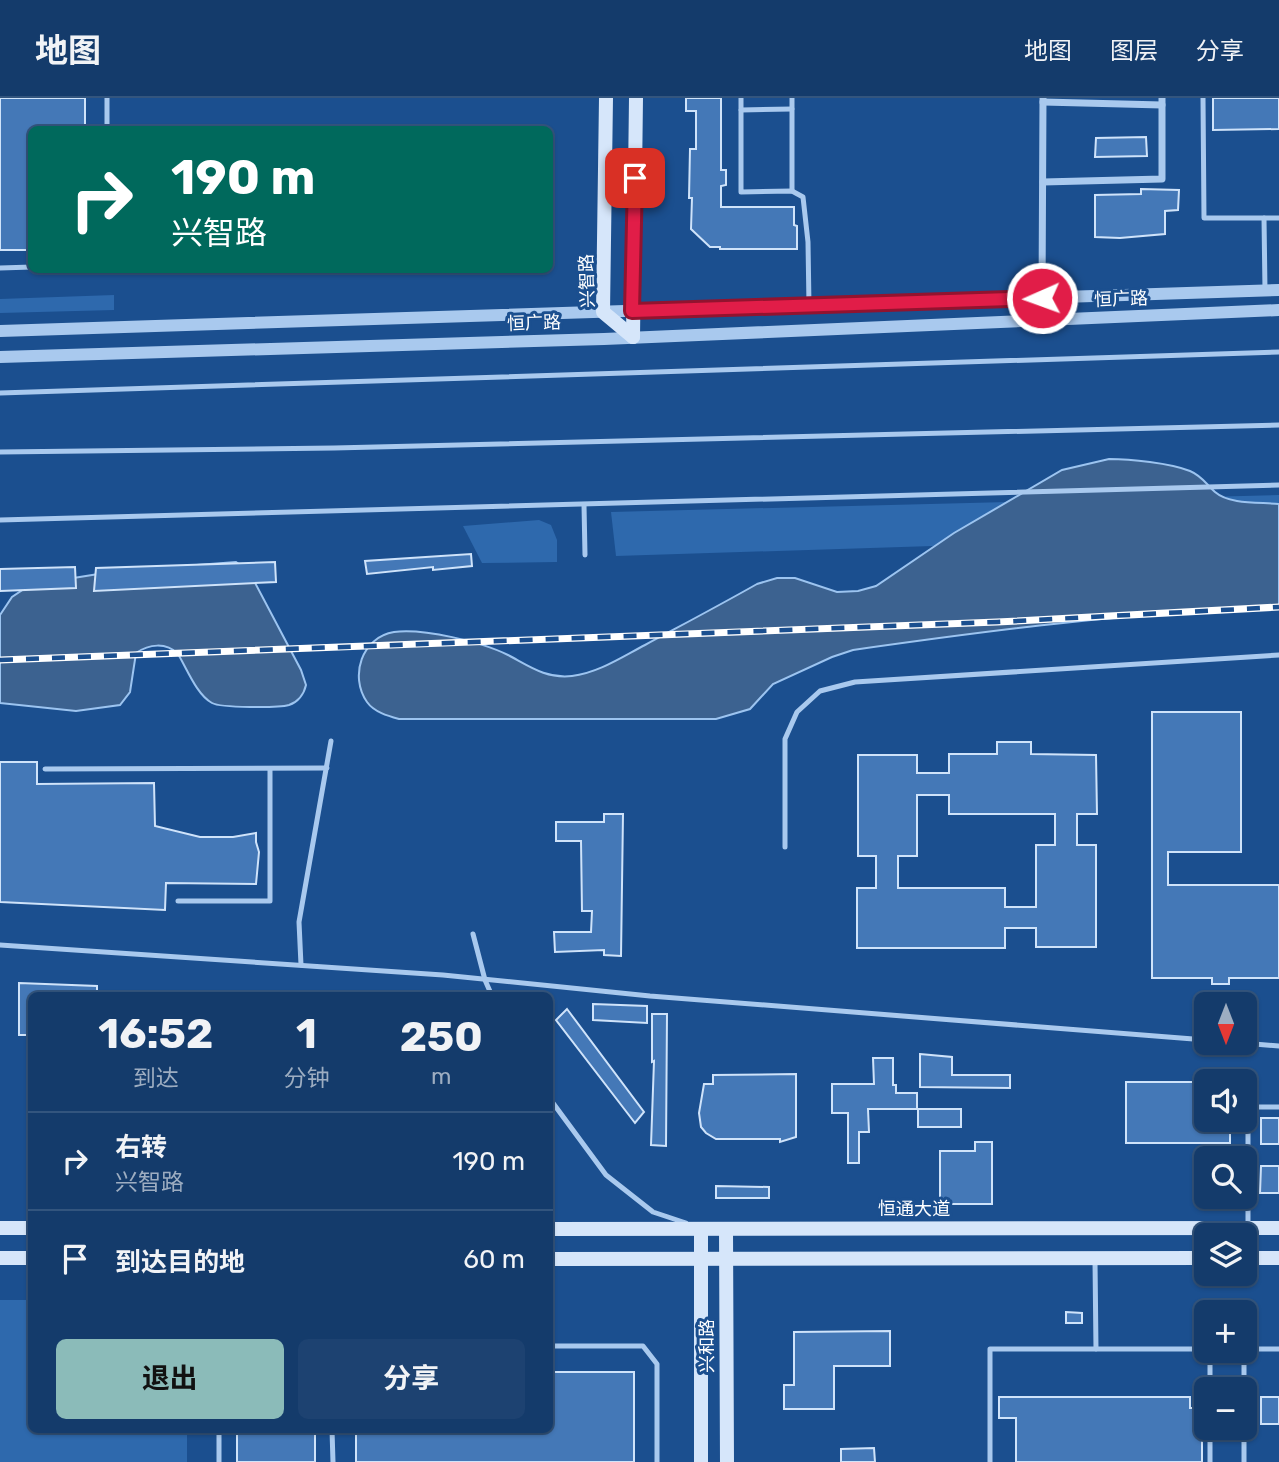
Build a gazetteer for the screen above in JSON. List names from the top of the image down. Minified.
{"streets":{"main road":["兴智路","恒通大道","兴和路"],"street":["恒广路"]},"crossings":[["兴智路","恒广路"],["恒通大道","兴和路"]],"north":"bottom","page":{"header":"地图","nav":["地图","图层","分享"],"turn":["190 m","兴智路"],"map_buttons":["+","−"],"eta":["16:52","到达","1","分钟","250","m"],"list":[{"name":"右转","note":"兴智路","value":"190 m"},{"name":"到达目的地","value":"60 m"}],"buttons":["退出","分享"]}}
